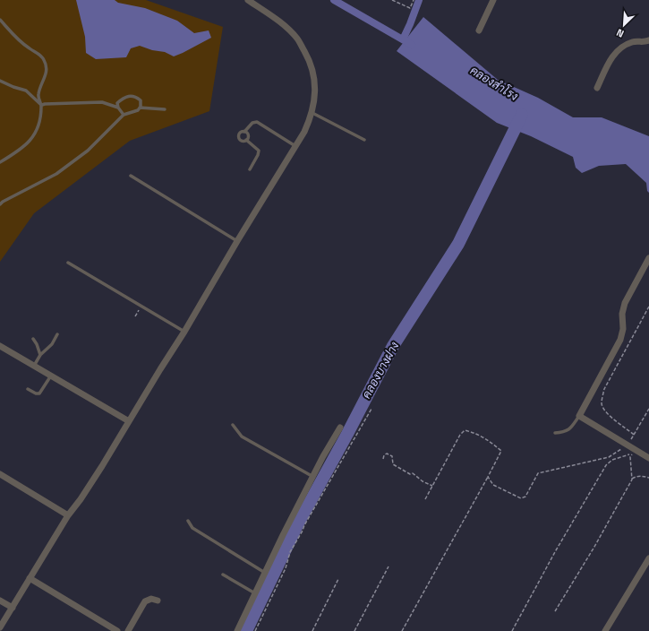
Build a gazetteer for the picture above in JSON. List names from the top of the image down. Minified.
{"water":["คลองสำโรง","คลองบางฝาง"],"north":"bottom left"}
